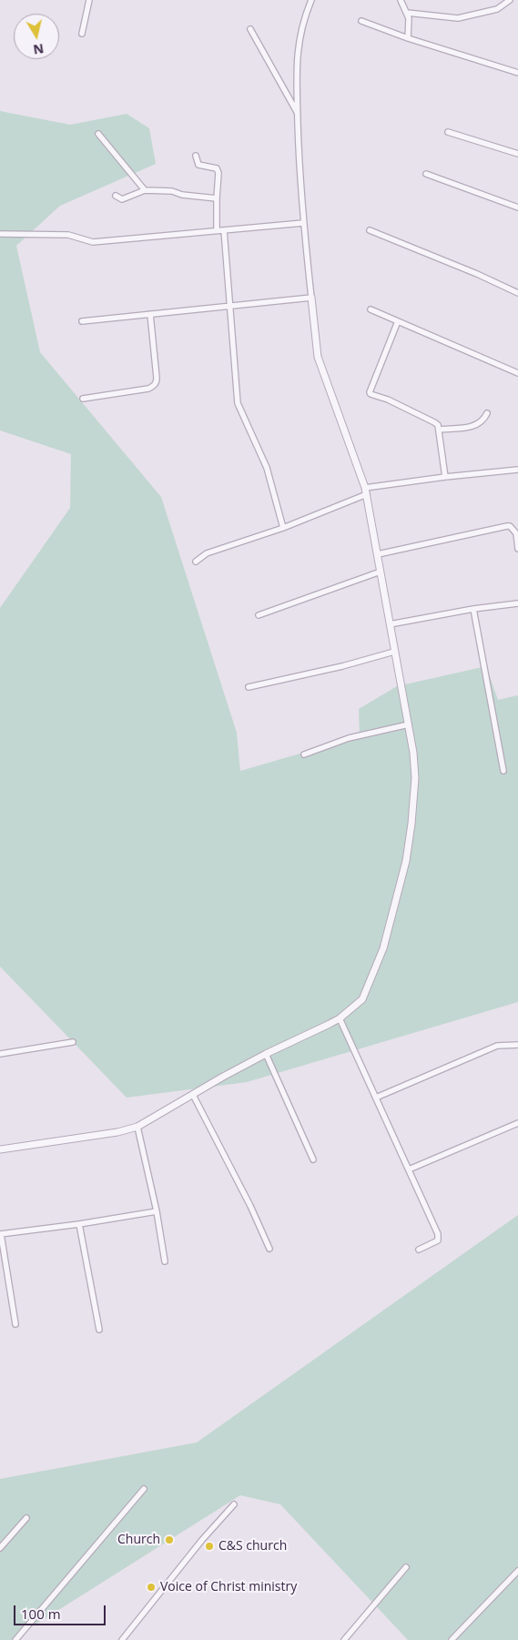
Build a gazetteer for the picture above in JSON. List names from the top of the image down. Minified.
{"places":["Church","C&S church","Voice of Christ ministry"],"scale_bar":"100 m","north":"bottom"}
